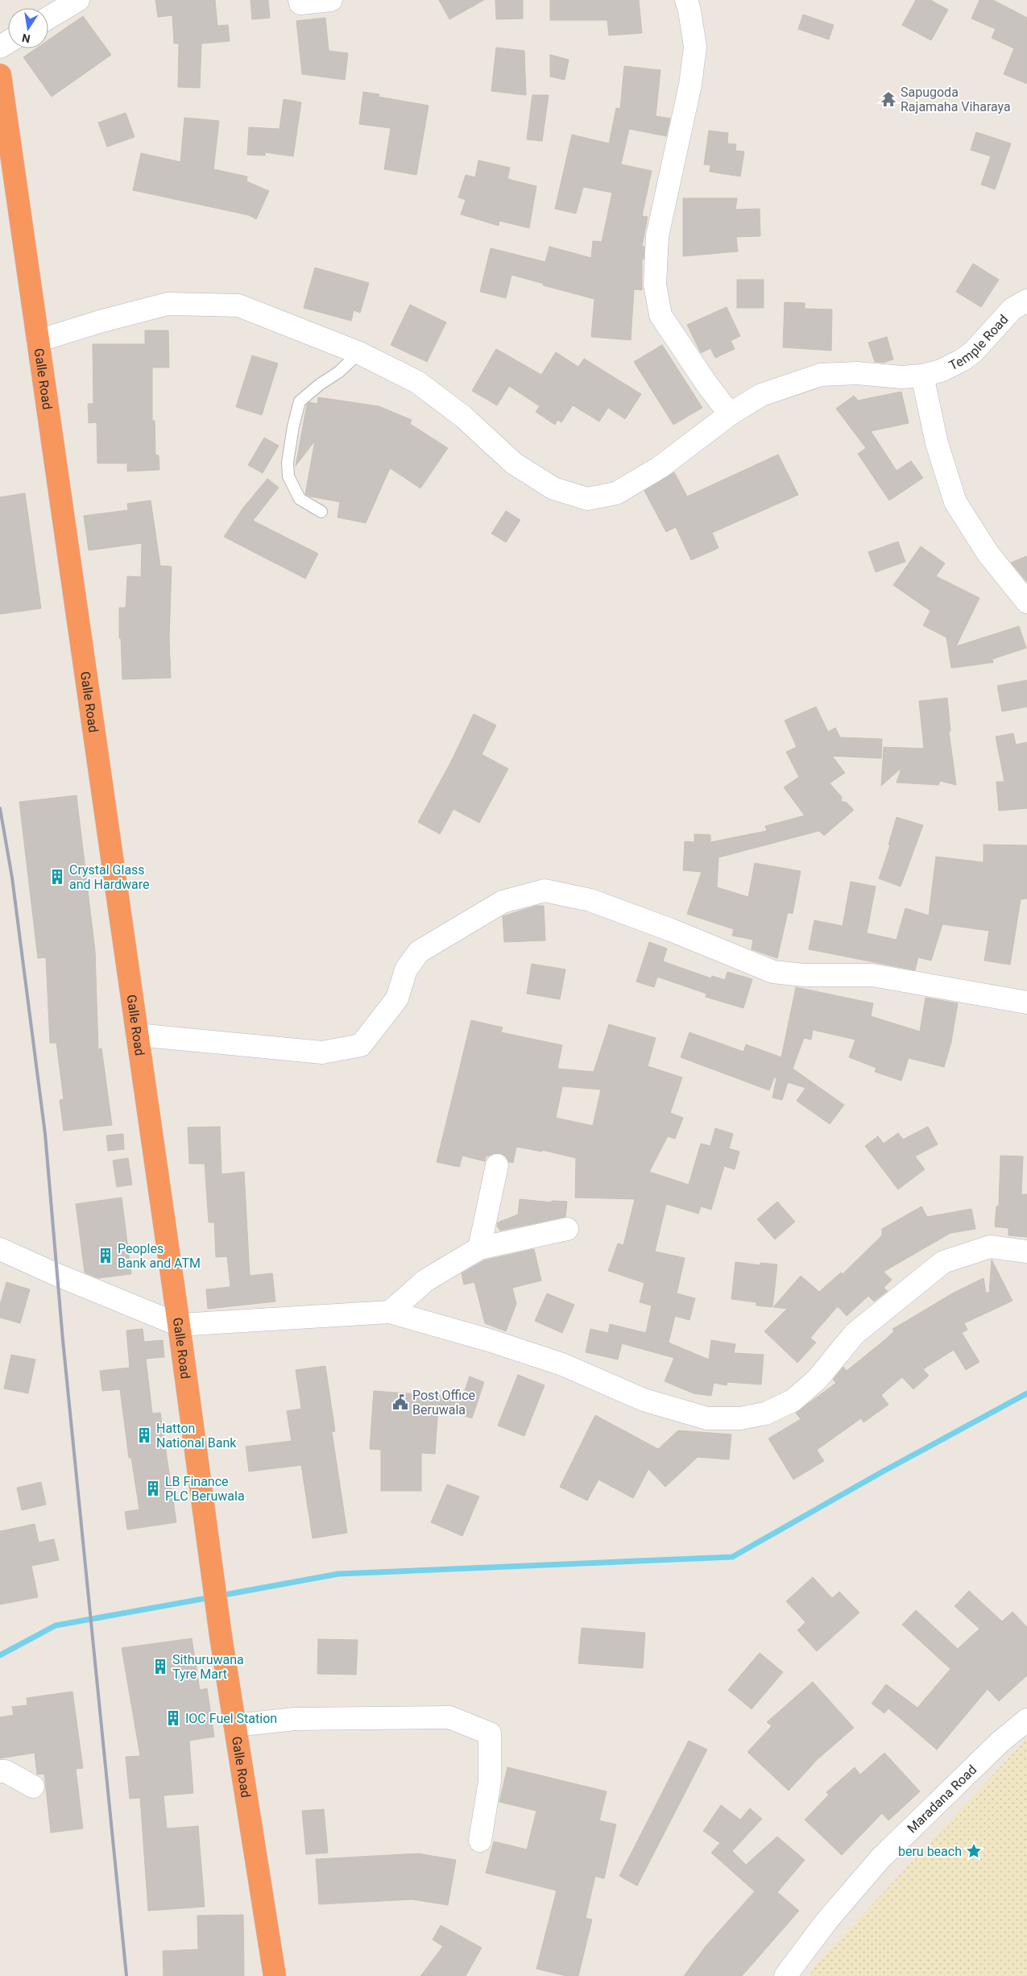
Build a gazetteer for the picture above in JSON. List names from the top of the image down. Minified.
{"streets":{"highway":["Galle Road"],"street":["Temple Road","Maradana Road"]},"crossings":[["Temple Road","Galle Road"]],"places":{"temple":["Sapugoda Rajamaha Viharaya"],"building":["Crystal Glass and Hardware","Peoples Bank and ATM","Hatton National Bank","LB Finance PLC Beruwala","Sithuruwana Tyre Mart","IOC Fuel Station"],"public building":["Post Office Beruwala"],"place":["beru beach"]},"north":"bottom"}
